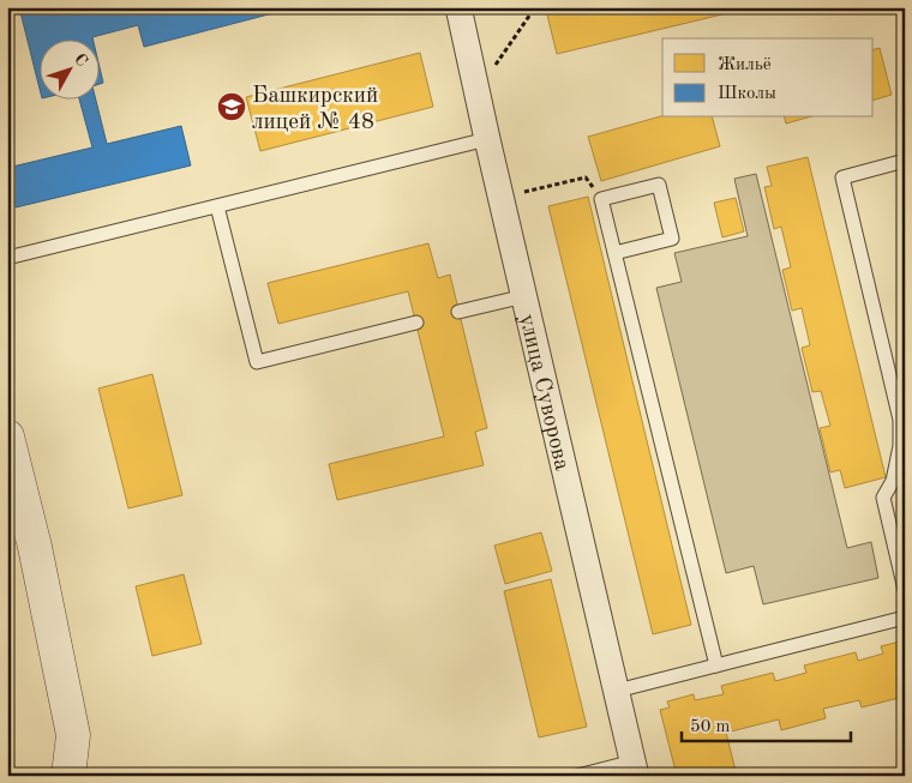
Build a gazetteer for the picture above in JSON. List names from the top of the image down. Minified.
{"streets":{"street":["улица Суворова"]},"places":{"school or university":["Башкирский лицей № 48"]},"legend":["Жильё","Школы"],"scale_bar":"50 m","north":"top right"}
